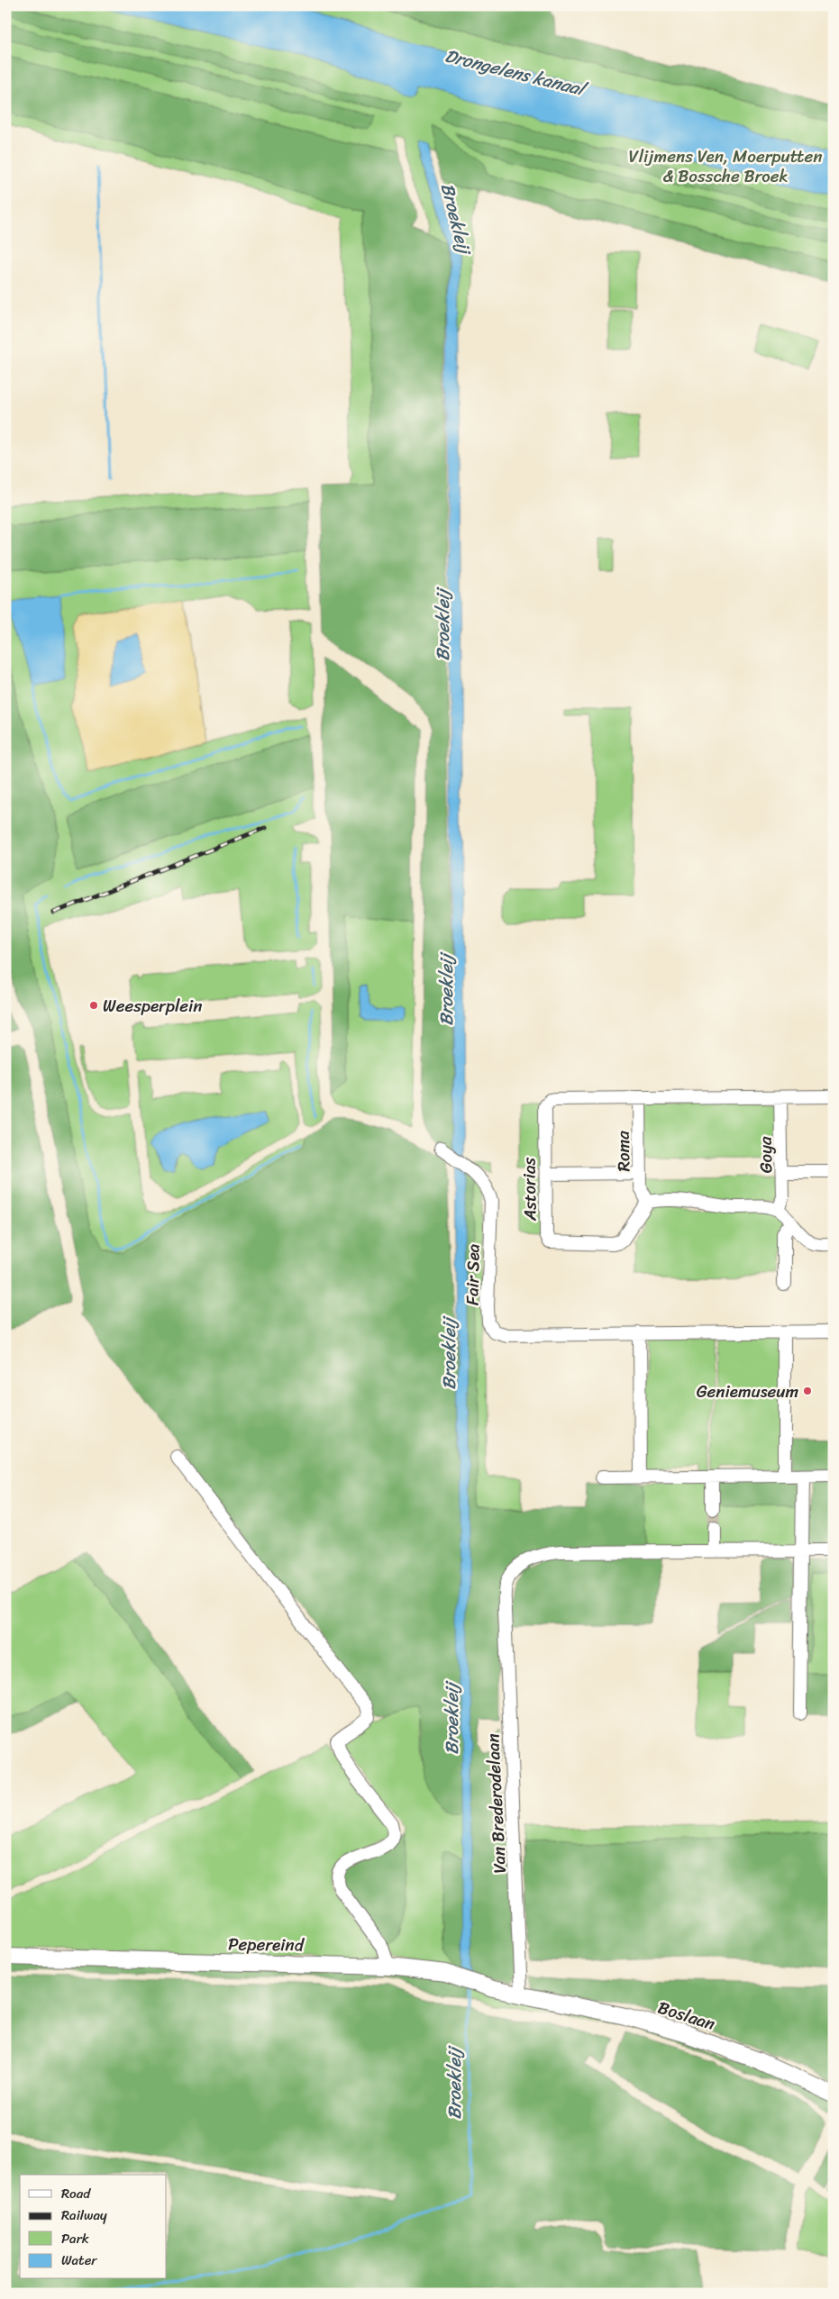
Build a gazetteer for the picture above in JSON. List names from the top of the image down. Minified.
{"streets":{"main road":["Pepereind","Boslaan"],"street":["Roma","Goya","Astorias","Fair Sea","Van Brederodelaan"]},"crossings":[["Roma","Astorias"],["Goya","Astorias"],["Van Brederodelaan","Pepereind"],["Van Brederodelaan","Boslaan"],["Pepereind","Boslaan"]],"water":["Drongelens kanaal","Broekleij"],"parks":["Vlijmens Ven, Moerputten & Bossche Broek"],"places":["Weesperplein","Geniemuseum"],"legend":["Road","Railway","Park","Water"]}
